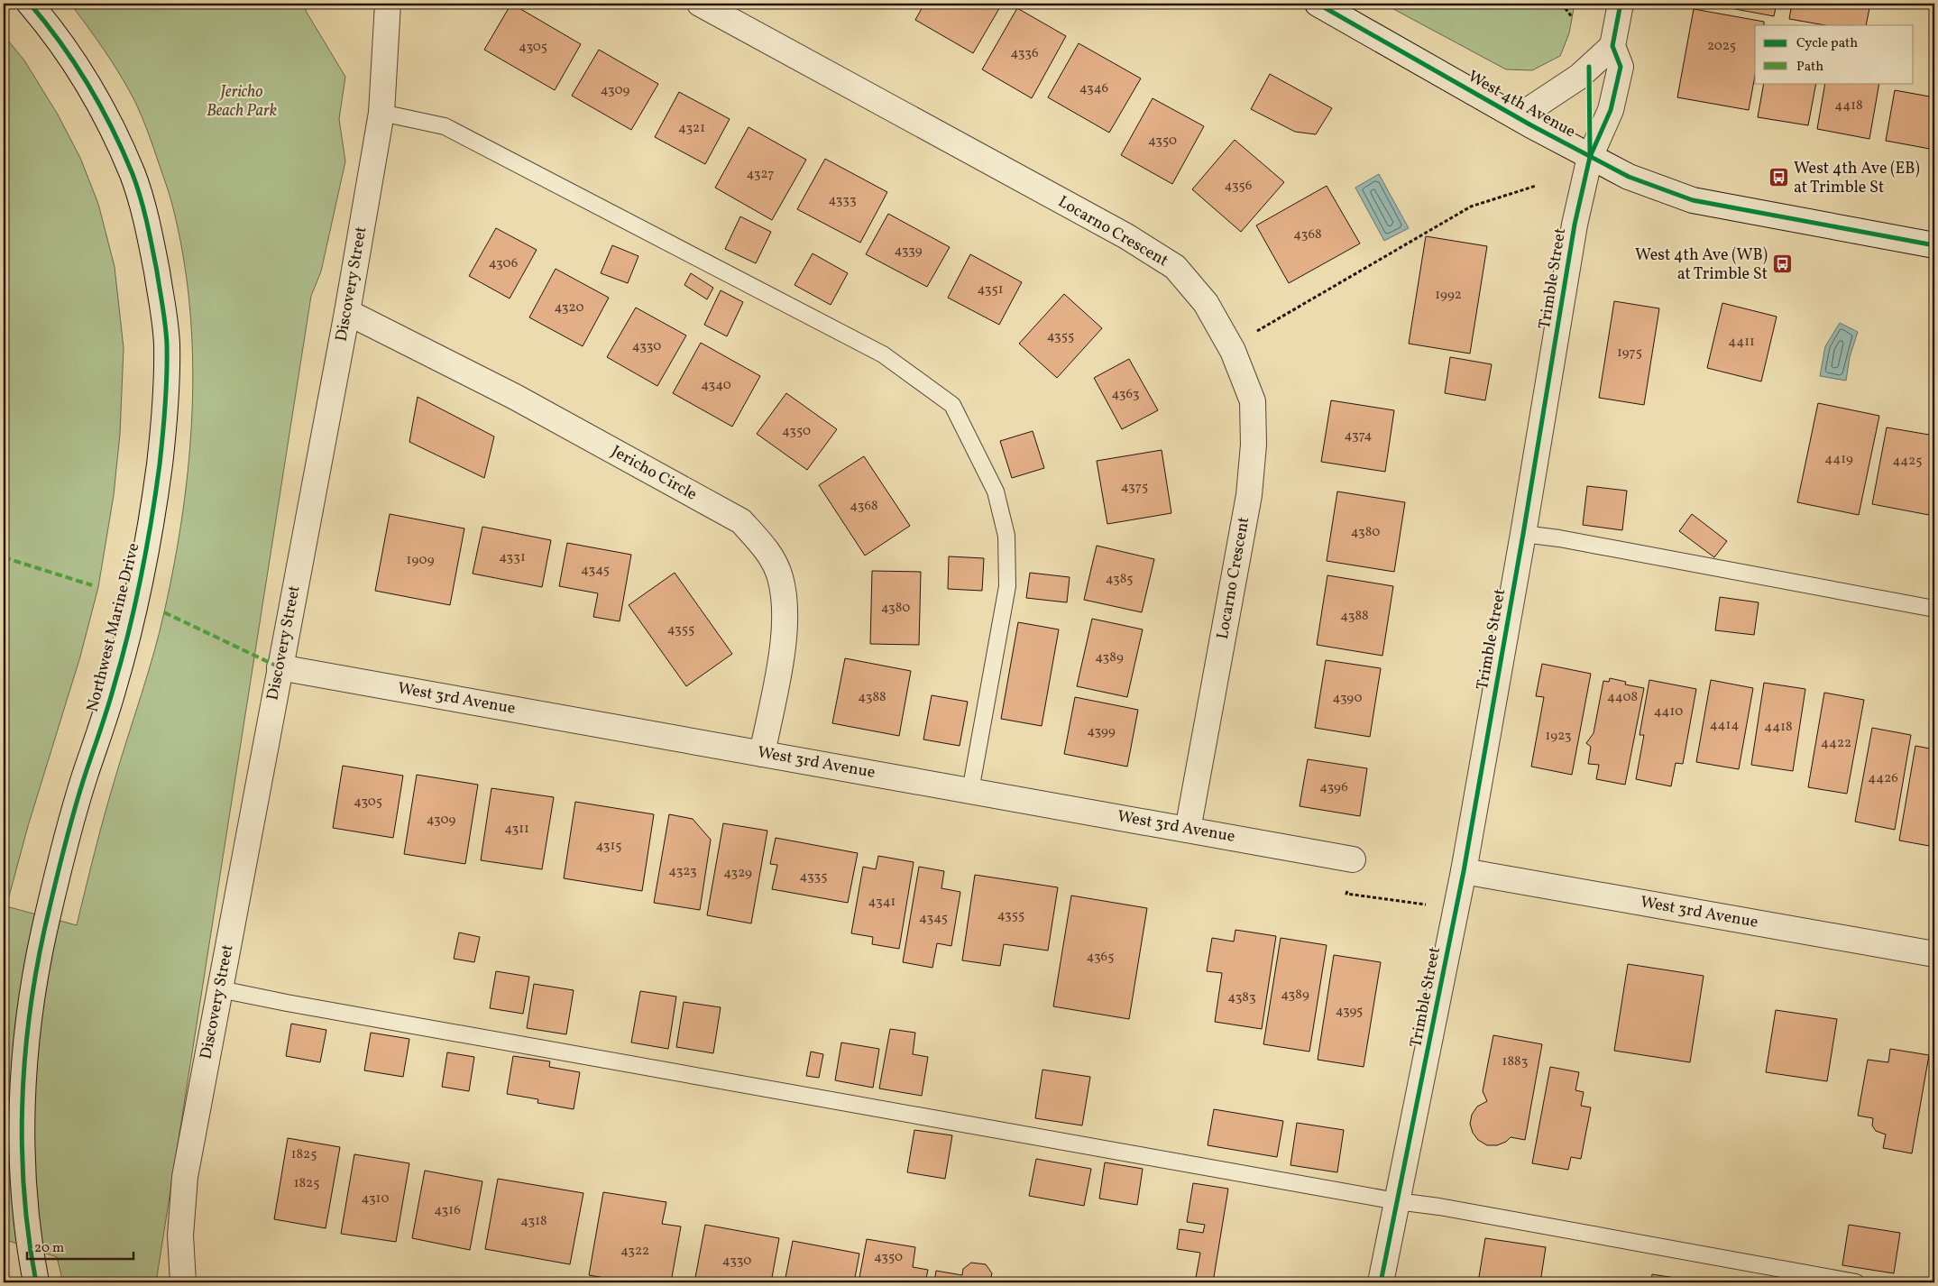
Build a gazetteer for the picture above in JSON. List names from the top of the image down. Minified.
{"streets":{"street":["West 4th Avenue","Locarno Crescent","Trimble Street","Discovery Street","Jericho Circle","Northwest Marine Drive","West 3rd Avenue"]},"crossings":[["West 4th Avenue","Trimble Street"],["Locarno Crescent","West 3rd Avenue"],["Trimble Street","West 3rd Avenue"],["Discovery Street","Jericho Circle"],["Discovery Street","West 3rd Avenue"],["Jericho Circle","West 3rd Avenue"]],"parks":["Jericho Beach Park"],"places":{"bus stop":["West 4th Ave (EB) at Trimble St","West 4th Ave (WB) at Trimble St"]},"house_numbers":["2025","4305","4336","4346","4309","4418","4321","4350","4327","4356","4333","4368","4339","4306","4351","1992","4320","4355","4411","4330","1975","4340","4363","4350","4374","4419","4425","4375","4368","4380","4331","1909","4345","4385","4380","4388","4355","4389","4388","4408","4390","4410","4414","4418","4399","1923","4422","4426","4396","4305","4309","4311","4315","4323","4329","4335","4341","4355","4345","4365","4389","4383","4395","1883","1825","1825","4310","4316","4318","4322","4350","4330"],"legend":["Cycle path","Path"],"scale_bar":"20 m"}
